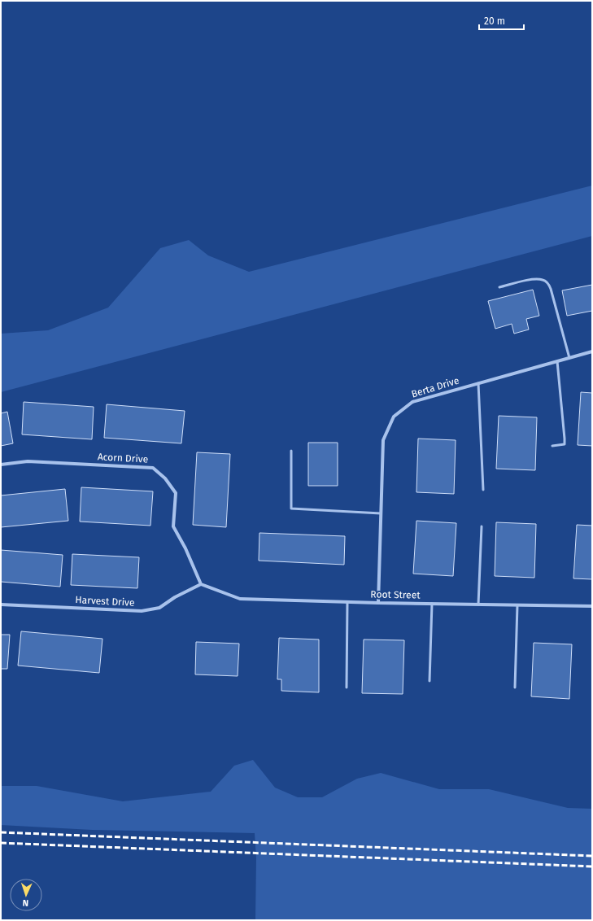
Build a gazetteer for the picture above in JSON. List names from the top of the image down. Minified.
{"streets":{"street":["Berta Drive","Acorn Drive","Root Street","Harvest Drive"]},"crossings":[["Berta Drive","Root Street"],["Acorn Drive","Root Street"],["Acorn Drive","Harvest Drive"],["Root Street","Harvest Drive"]],"scale_bar":"20 m","north":"bottom"}
